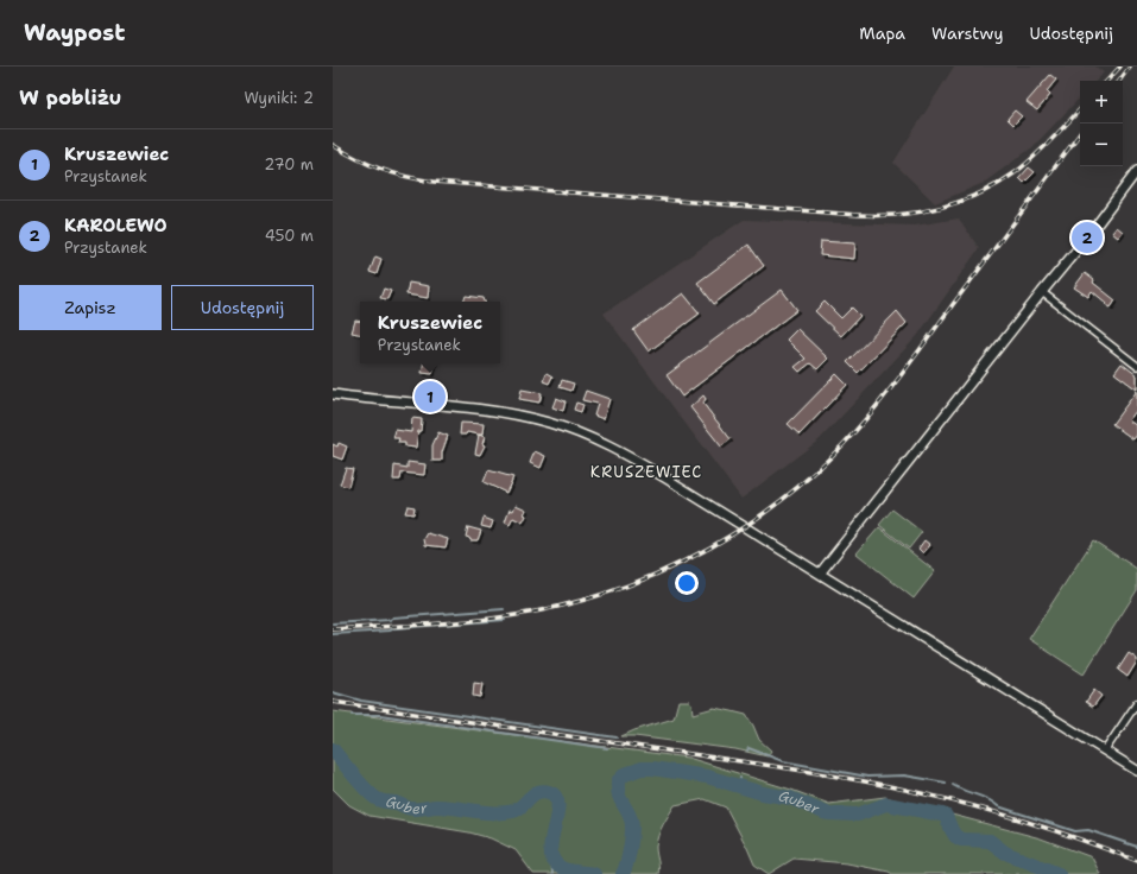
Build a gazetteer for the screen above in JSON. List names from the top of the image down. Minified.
{"districts":["KRUSZEWIEC"],"water":["Guber"],"page":{"header":"Waypost","nav":["Mapa","Warstwy","Udostępnij"],"heading":["W pobliżu","Wyniki: 2"],"map_buttons":["+","−"],"list":[{"mark":"1","name":"Kruszewiec","note":"Przystanek","value":"270 m"},{"mark":"2","name":"KAROLEWO","note":"Przystanek","value":"450 m"}],"pins":["2","1"],"buttons":["Zapisz","Udostępnij"],"popup":["Kruszewiec","Przystanek"]}}
